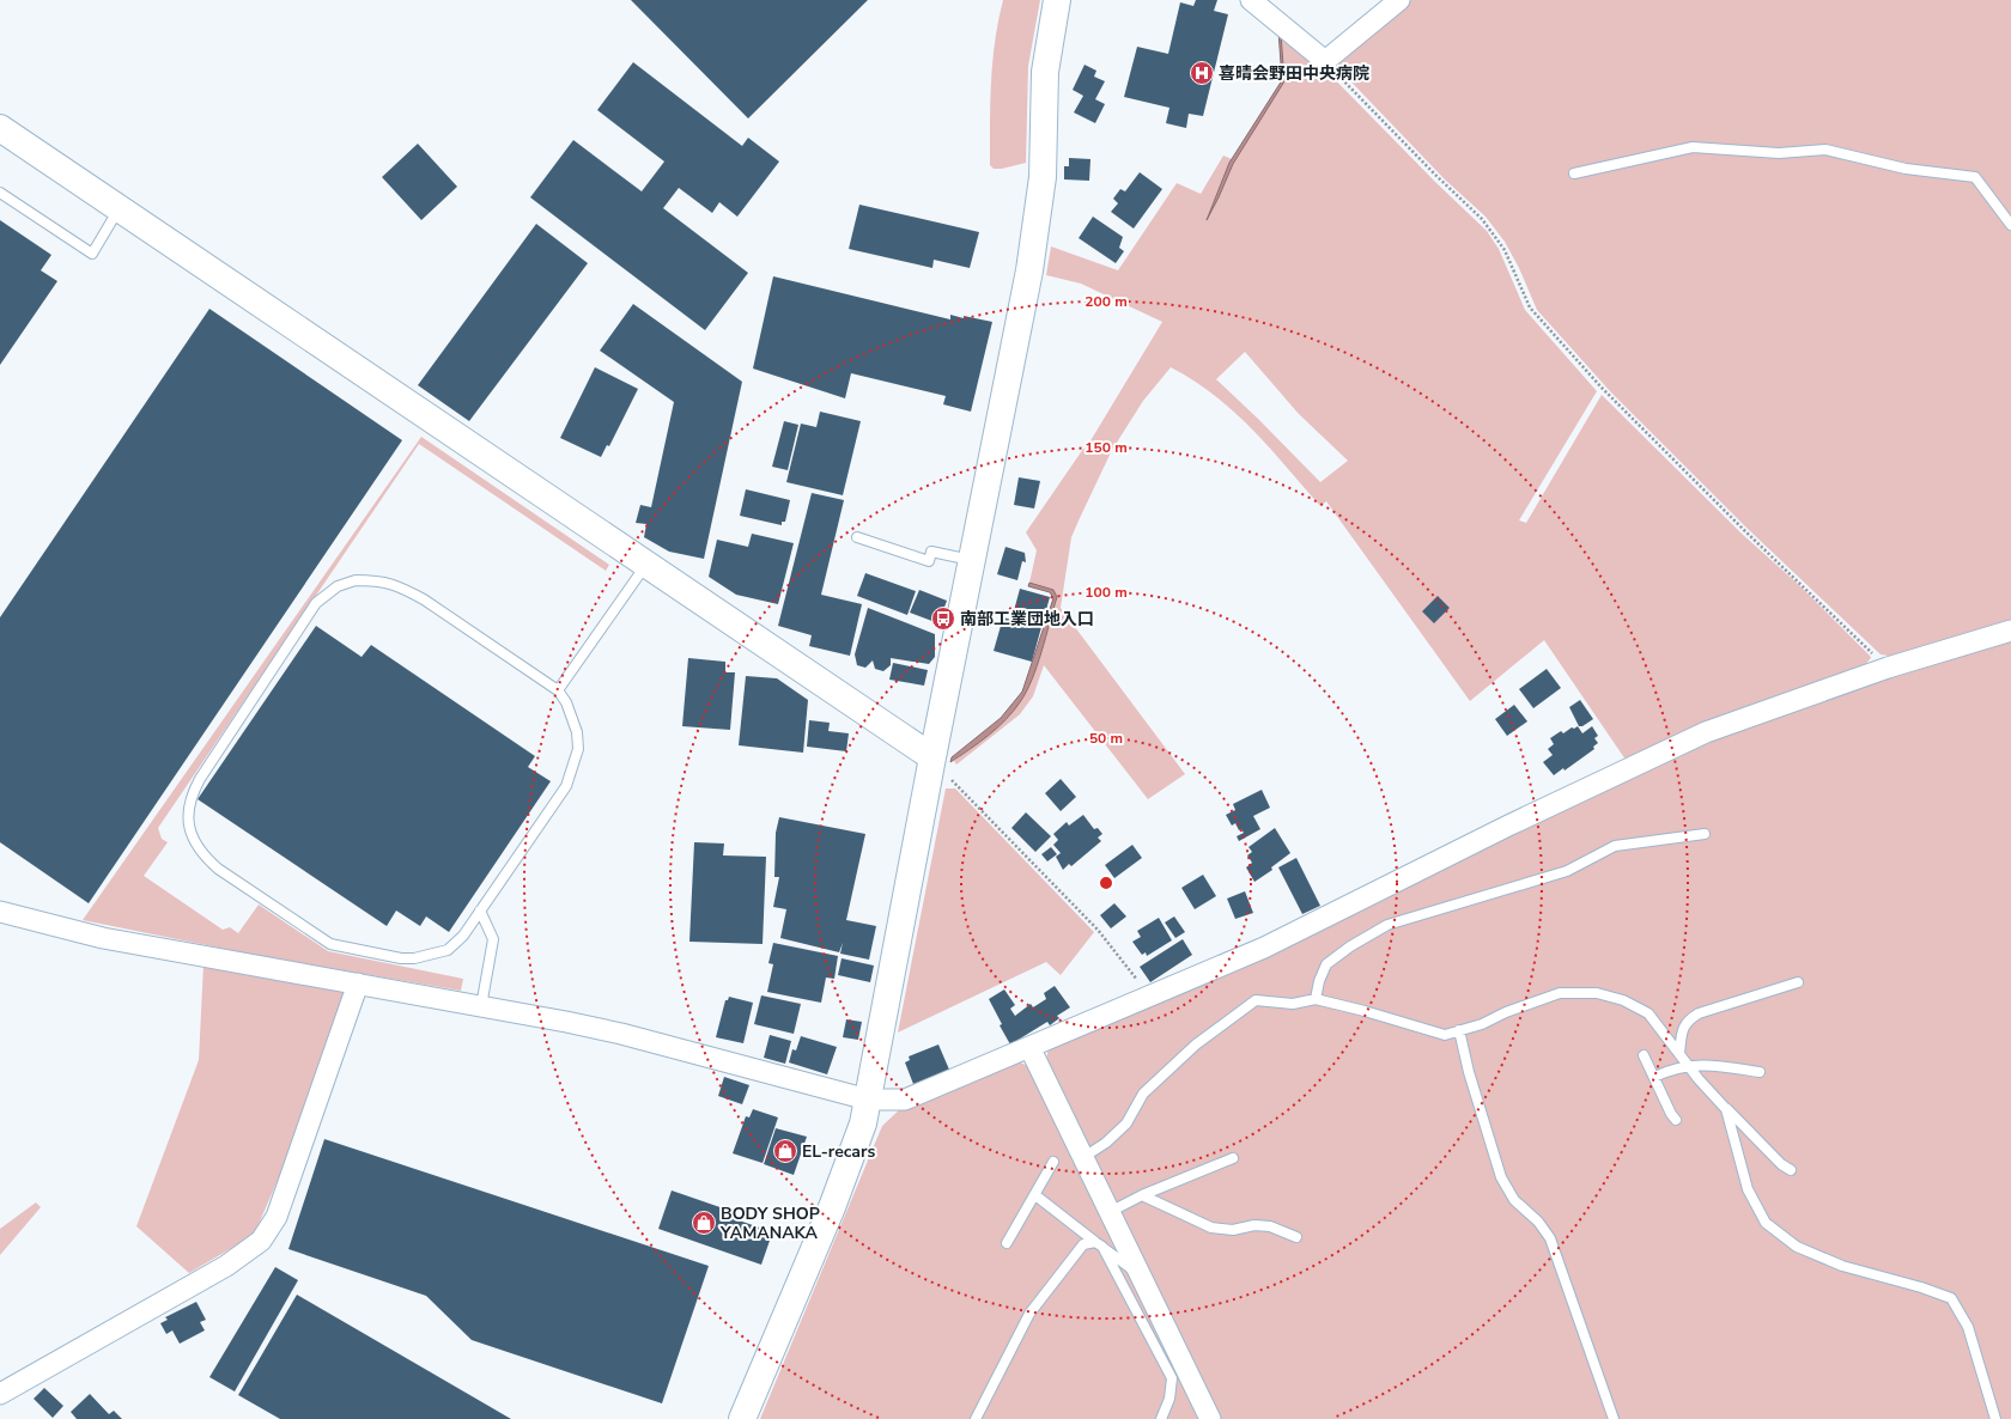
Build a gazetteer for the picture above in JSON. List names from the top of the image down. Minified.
{"places":{"hospital":["喜晴会野田中央病院"],"bus stop":["南部工業団地入口"],"shop":["EL-recars","BODY SHOP YAMANAKA"]},"rings":["200 m","150 m","100 m","50 m"]}
